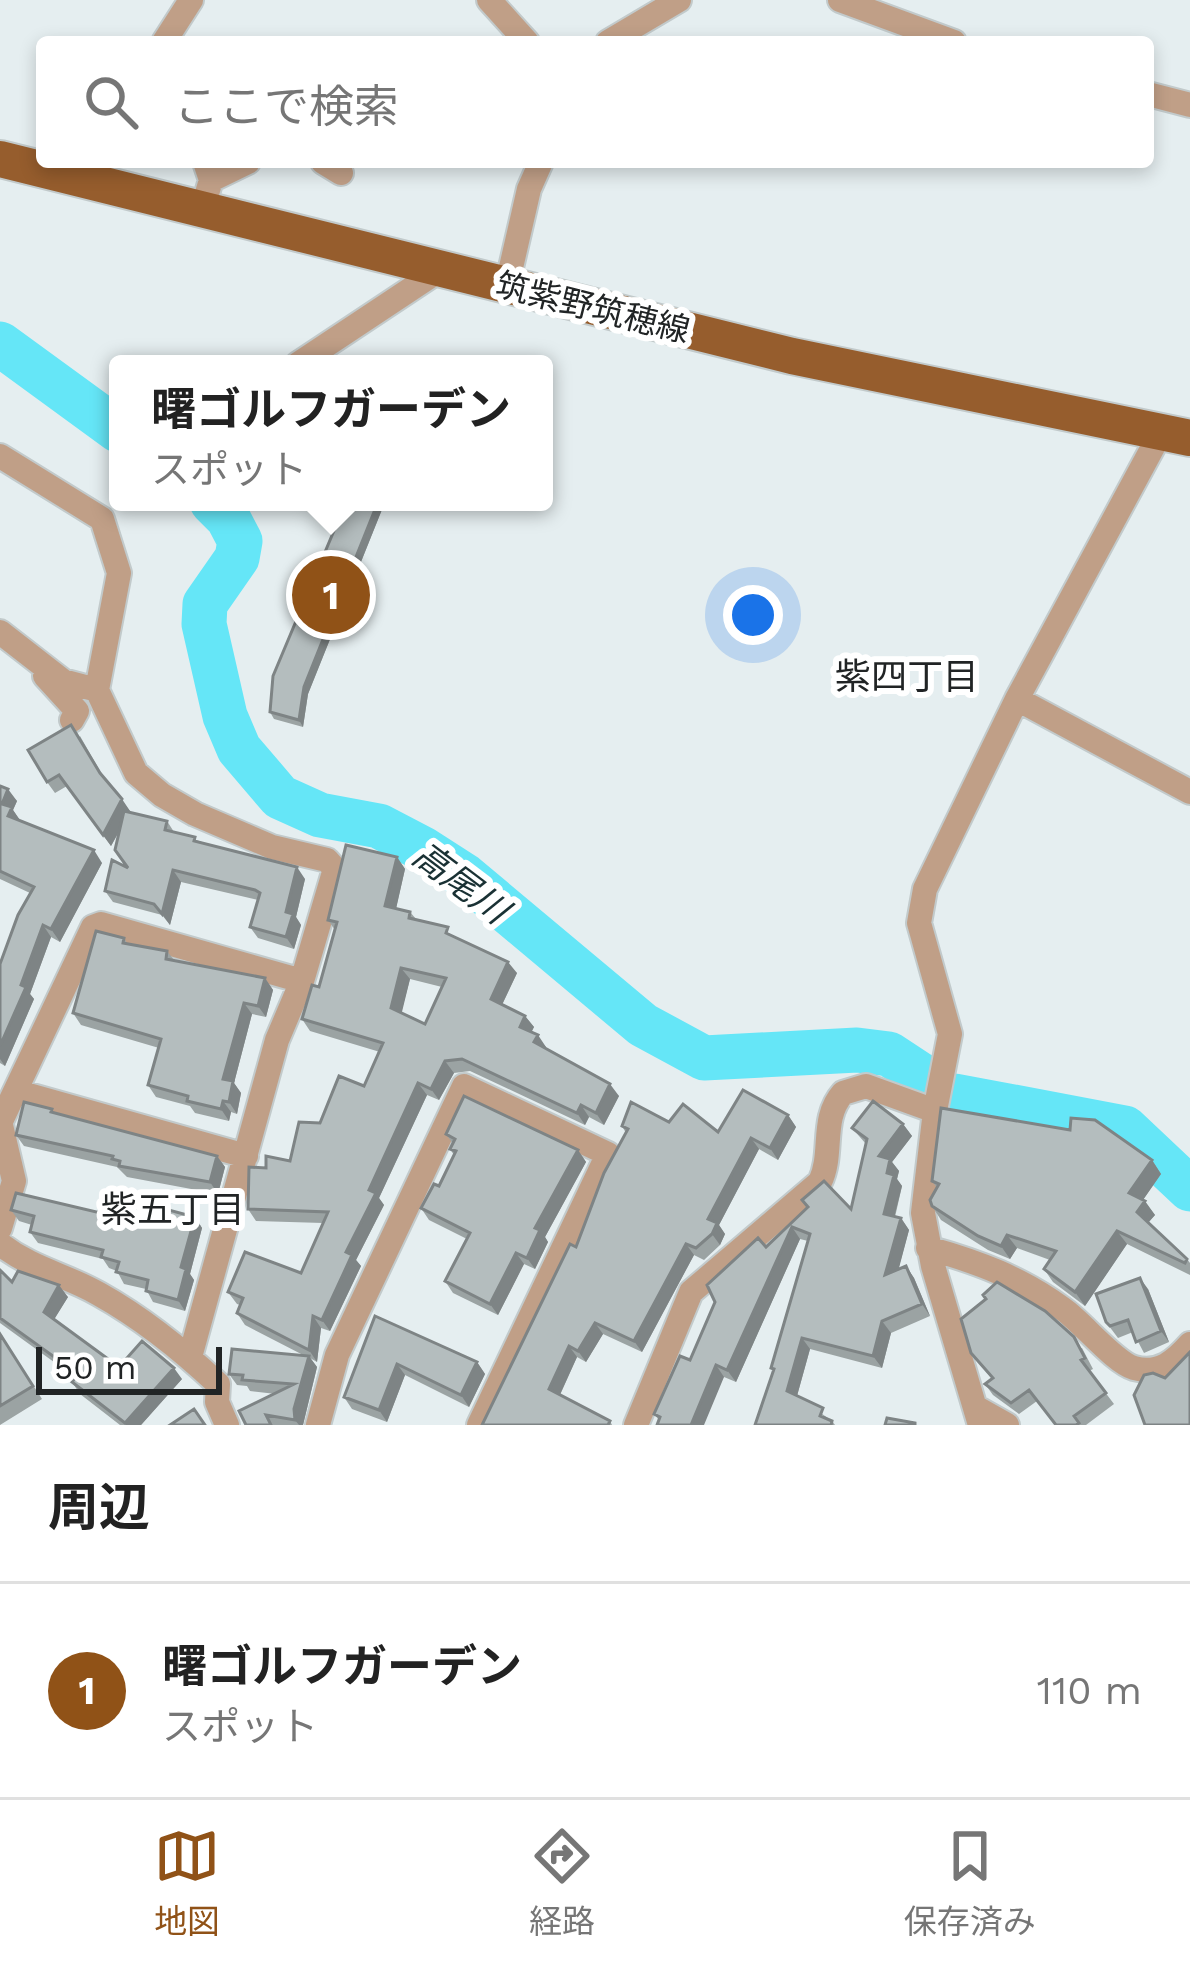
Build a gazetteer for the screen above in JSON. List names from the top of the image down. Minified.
{"streets":{"main road":["筑紫野筑穂線"]},"districts":["紫四丁目","紫五丁目"],"water":["高尾川"],"scale_bar":"50 m","page":{"search":"ここで検索","popup":["曙ゴルフガーデン","スポット"],"pins":"1","scale":"50 m","heading":"周辺","list":[{"mark":"1","name":"曙ゴルフガーデン","note":"スポット","value":"110 m"}],"nav":["地図","経路","保存済み"]}}
